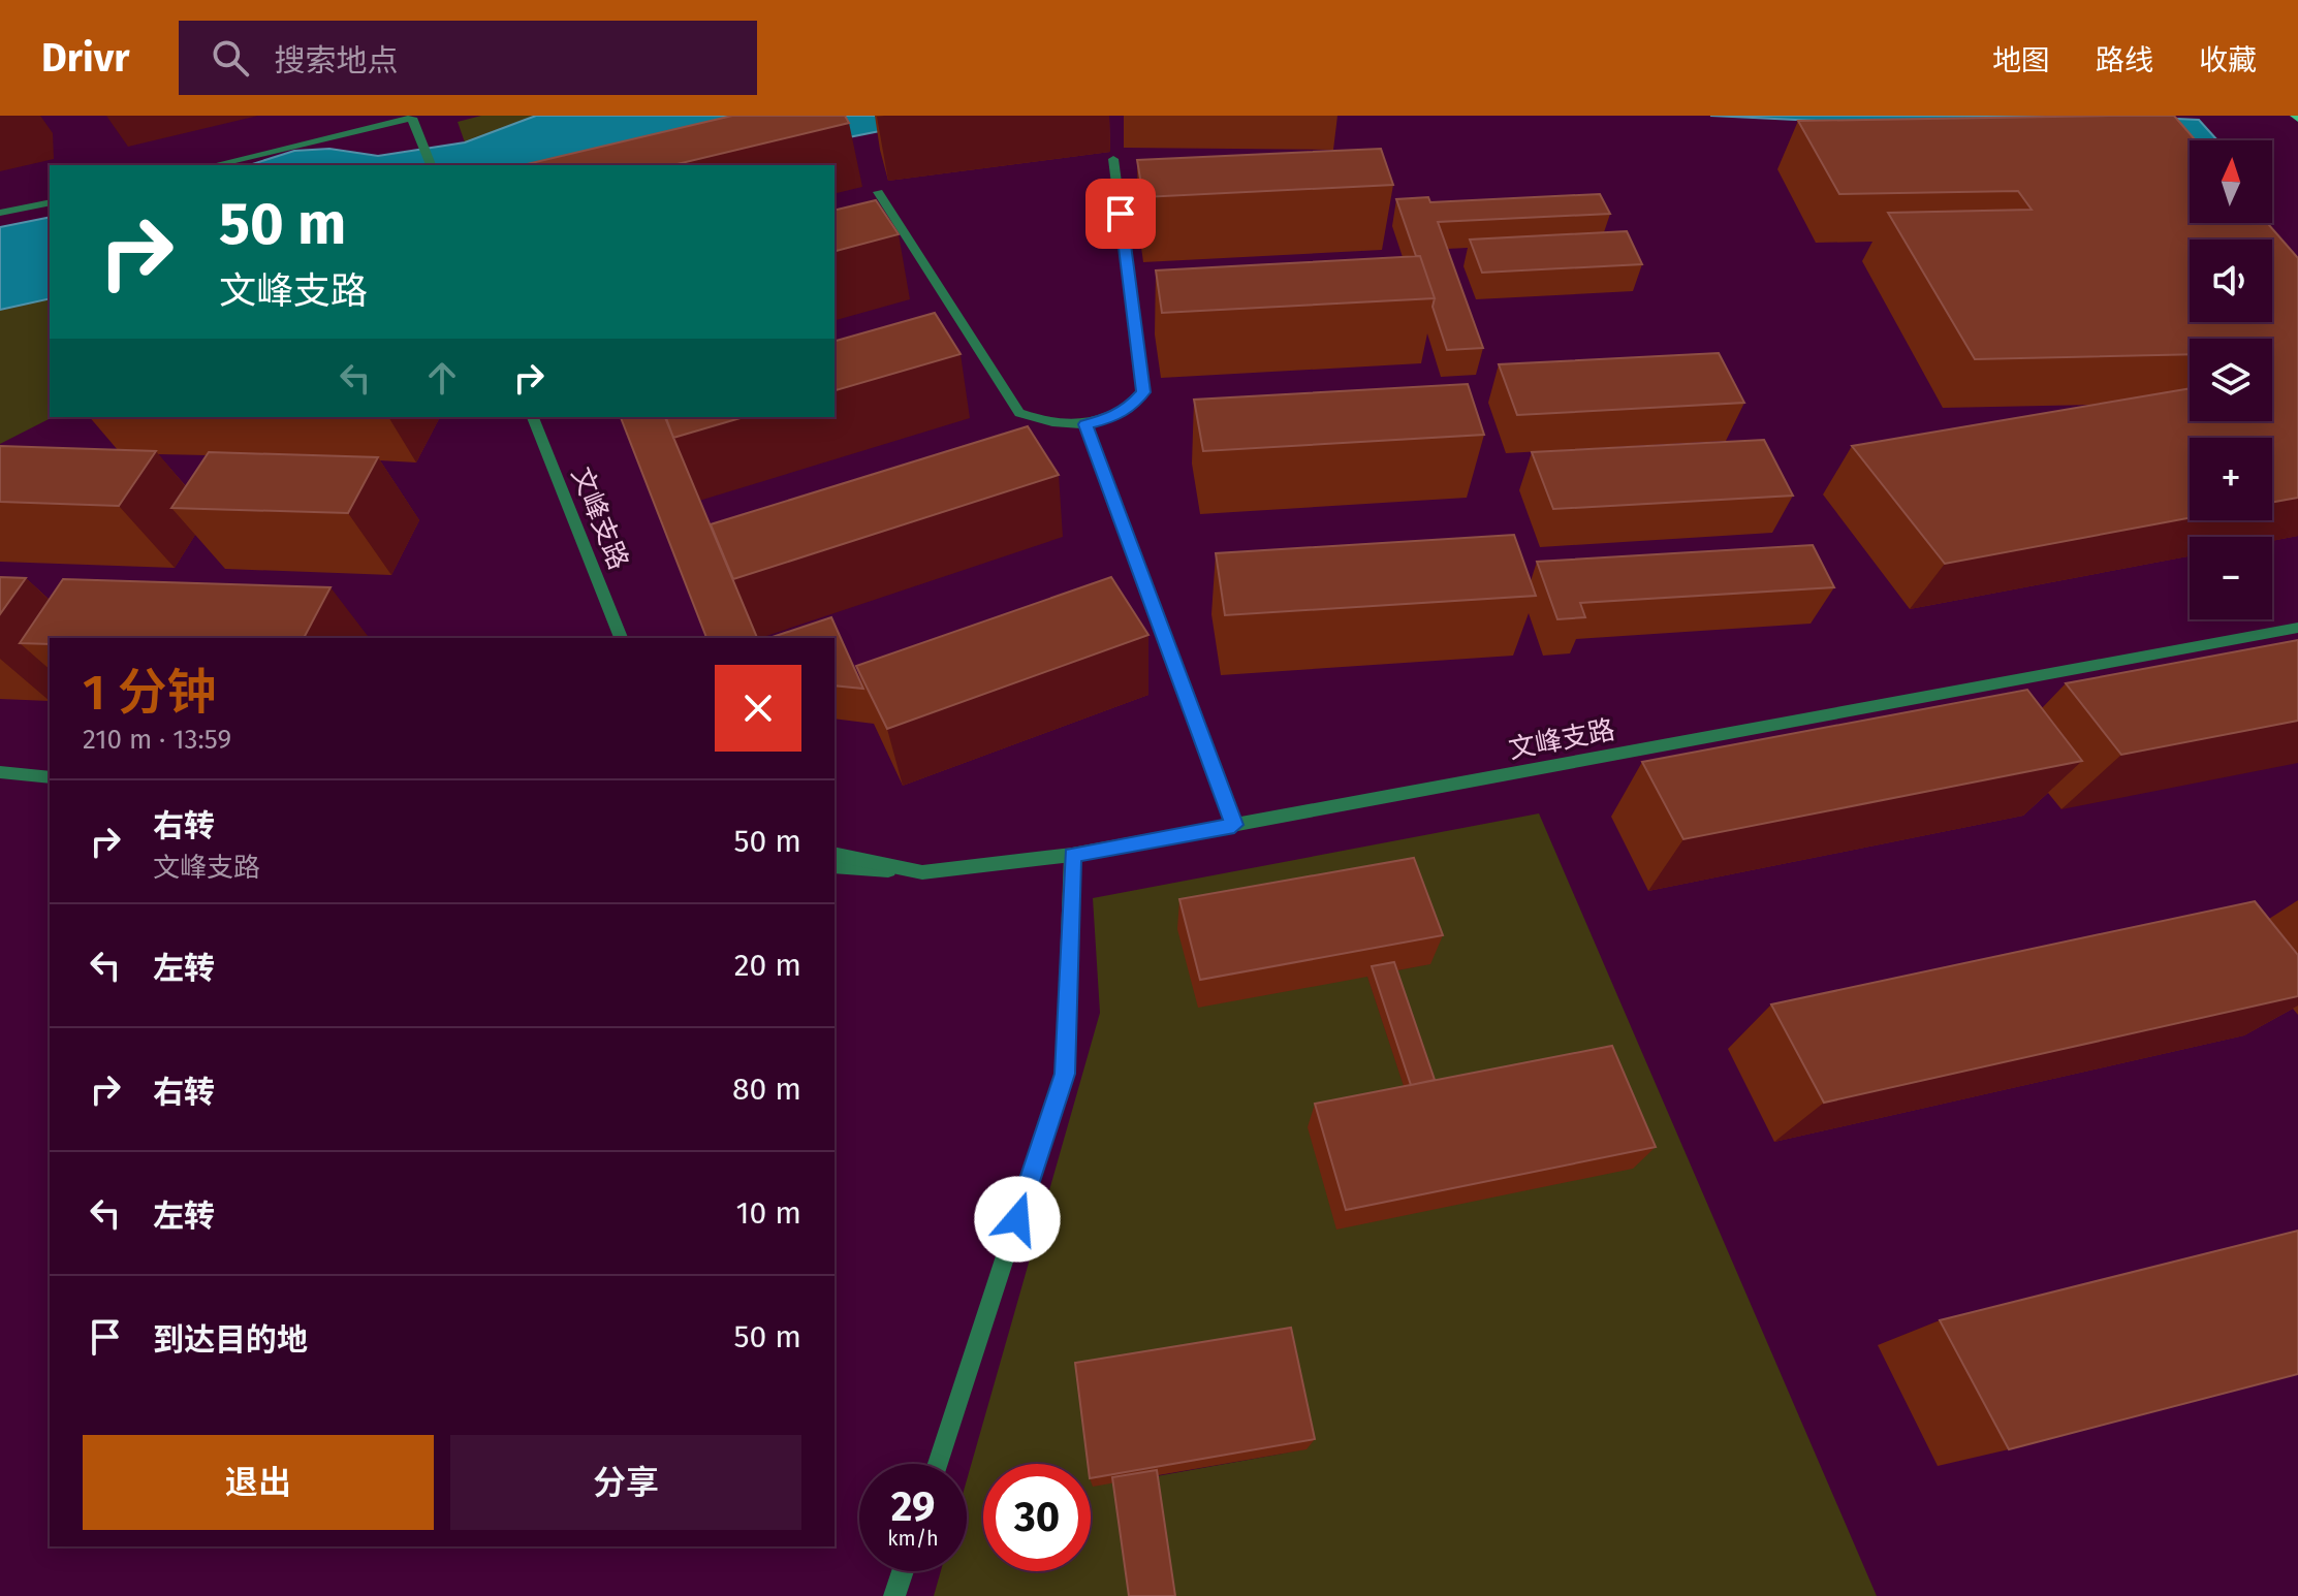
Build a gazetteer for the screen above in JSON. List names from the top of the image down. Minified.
{"streets":{"street":["文峰支路"]},"north":"top","page":{"header":"Drivr","search":"搜索地点","nav":["地图","路线","收藏"],"map_buttons":["+","−"],"turn":["50 m","文峰支路"],"heading":["1 分钟","210 m · 13:59"],"list":[{"name":"右转","note":"文峰支路","value":"50 m"},{"name":"左转","value":"20 m"},{"name":"右转","value":"80 m"},{"name":"左转","value":"10 m"},{"name":"到达目的地","value":"50 m"}],"buttons":["退出","分享"],"speed":"29 km/h","limit":"30"}}
